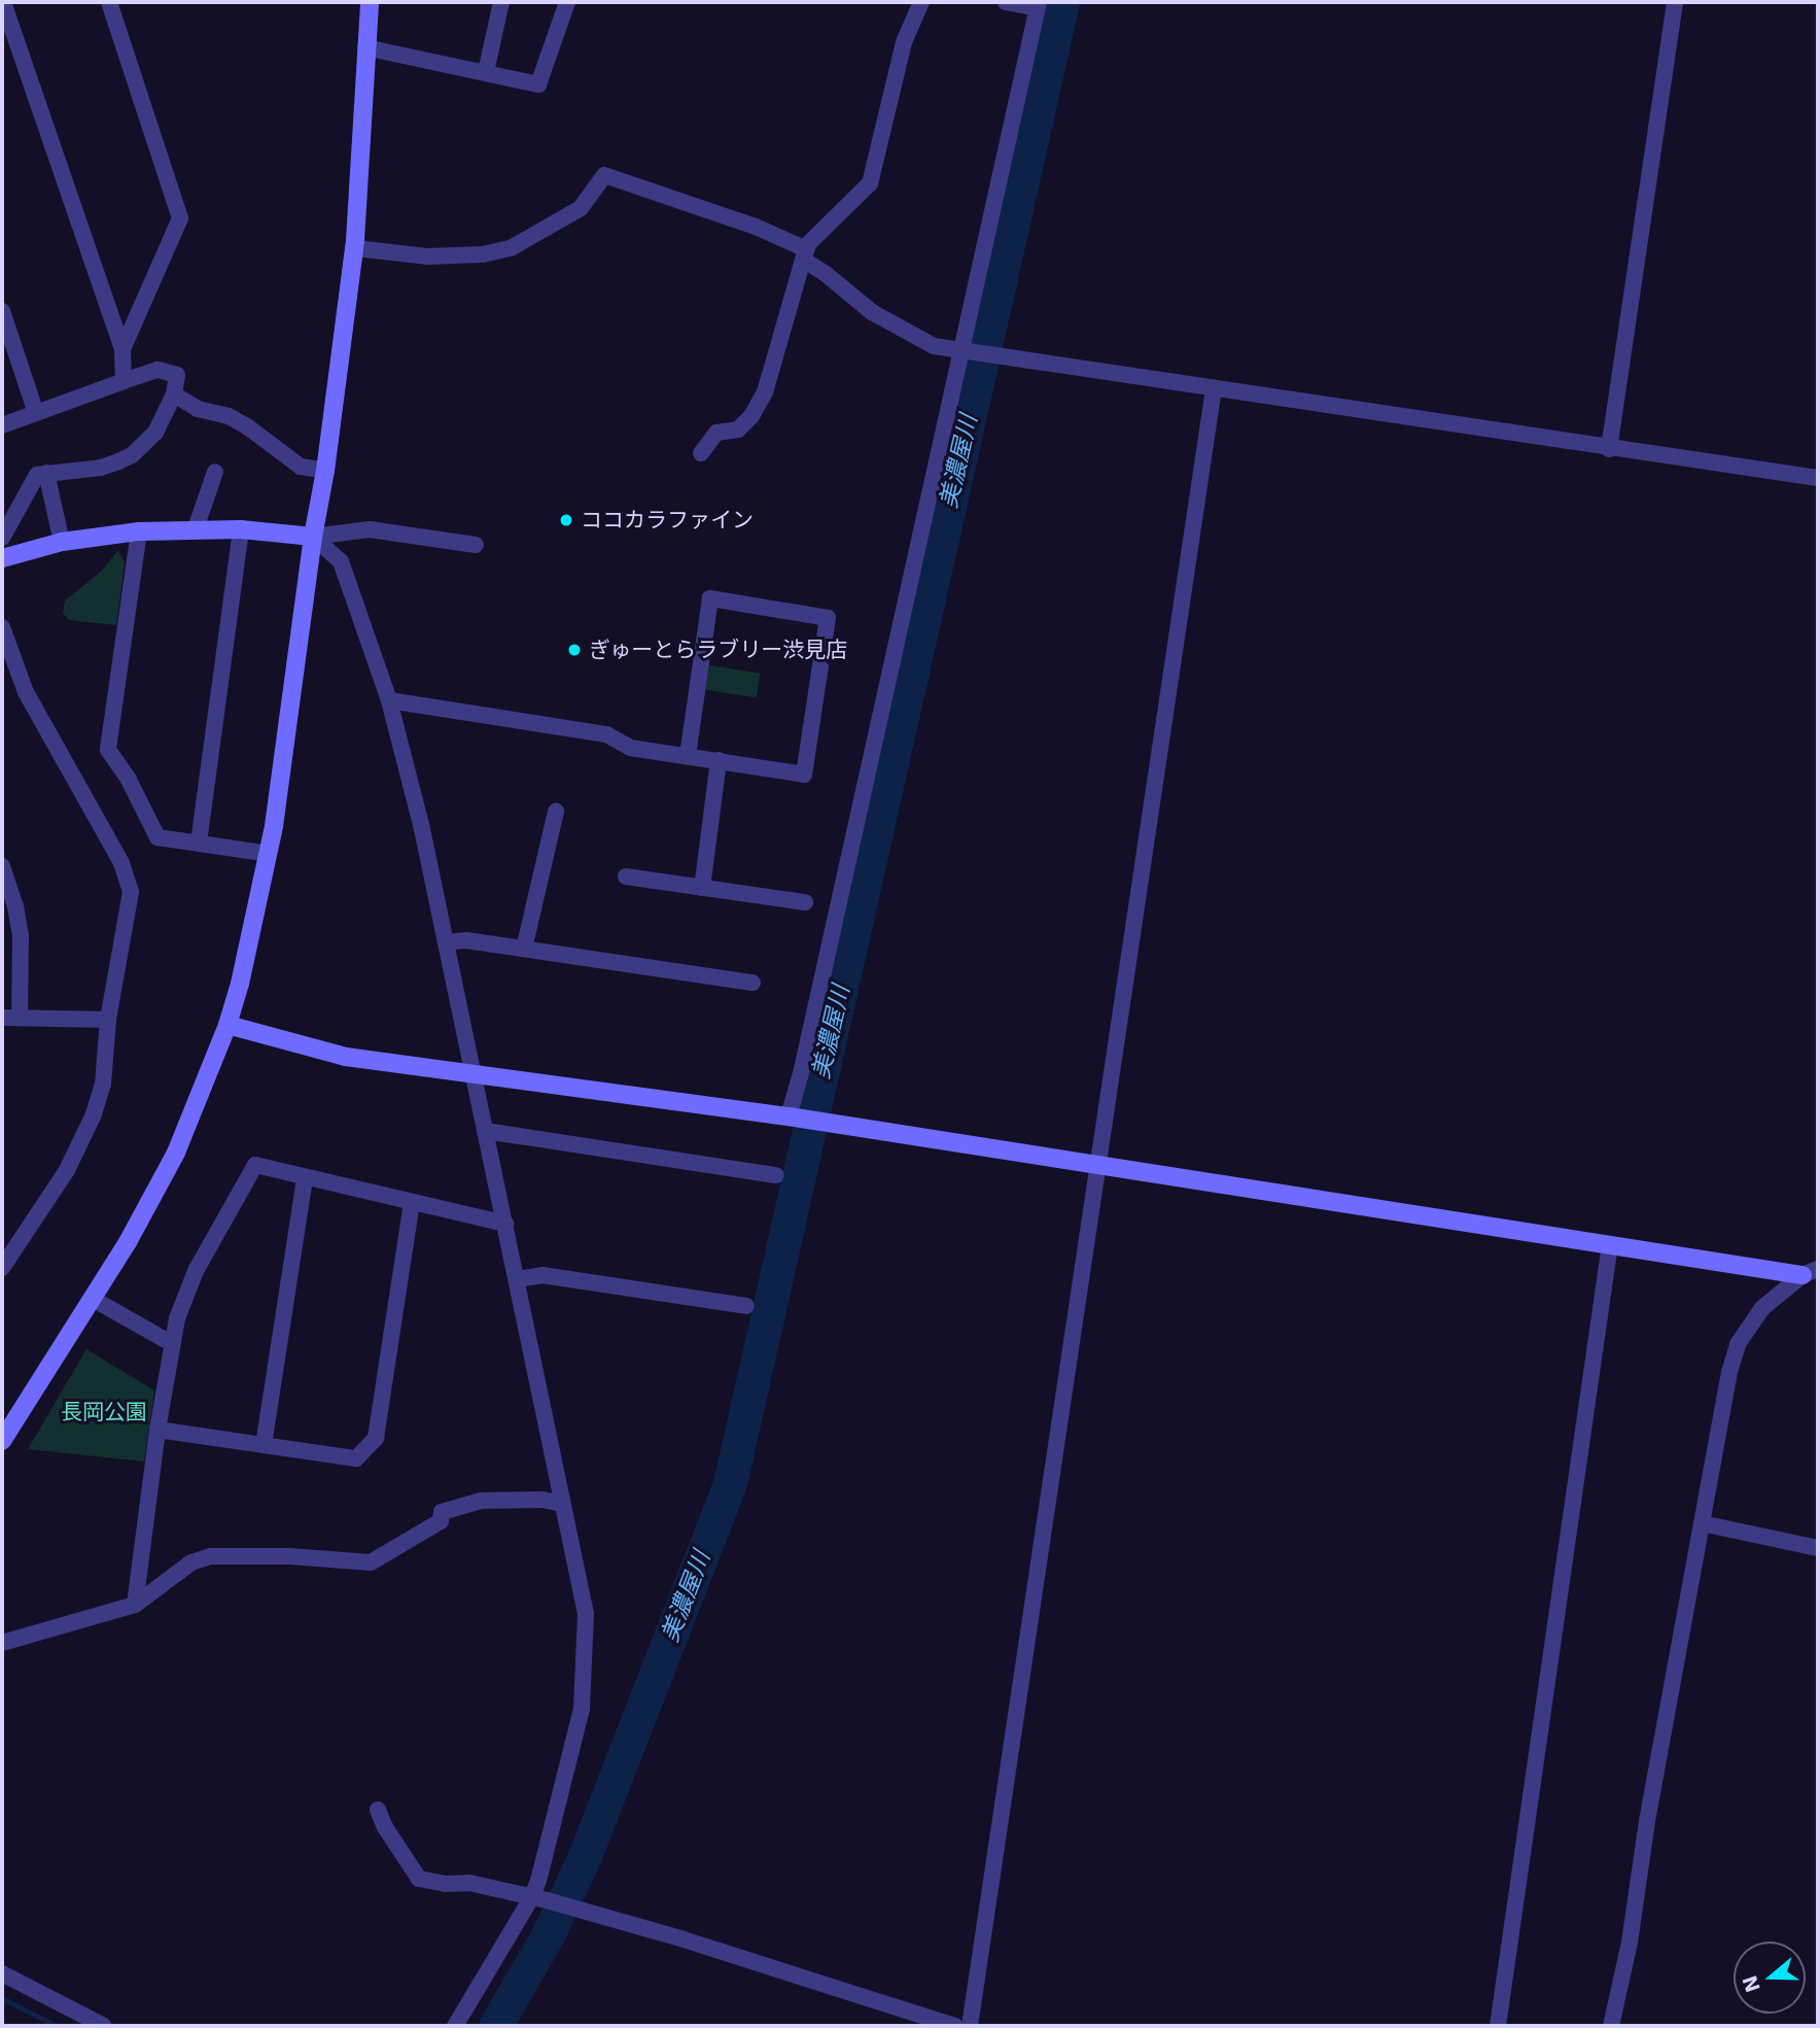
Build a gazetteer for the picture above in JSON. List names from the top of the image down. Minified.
{"water":["美濃屋川"],"parks":["長岡公園"],"places":["ココカラファイン","ぎゅーとらラブリー渋見店"],"north":"left"}
